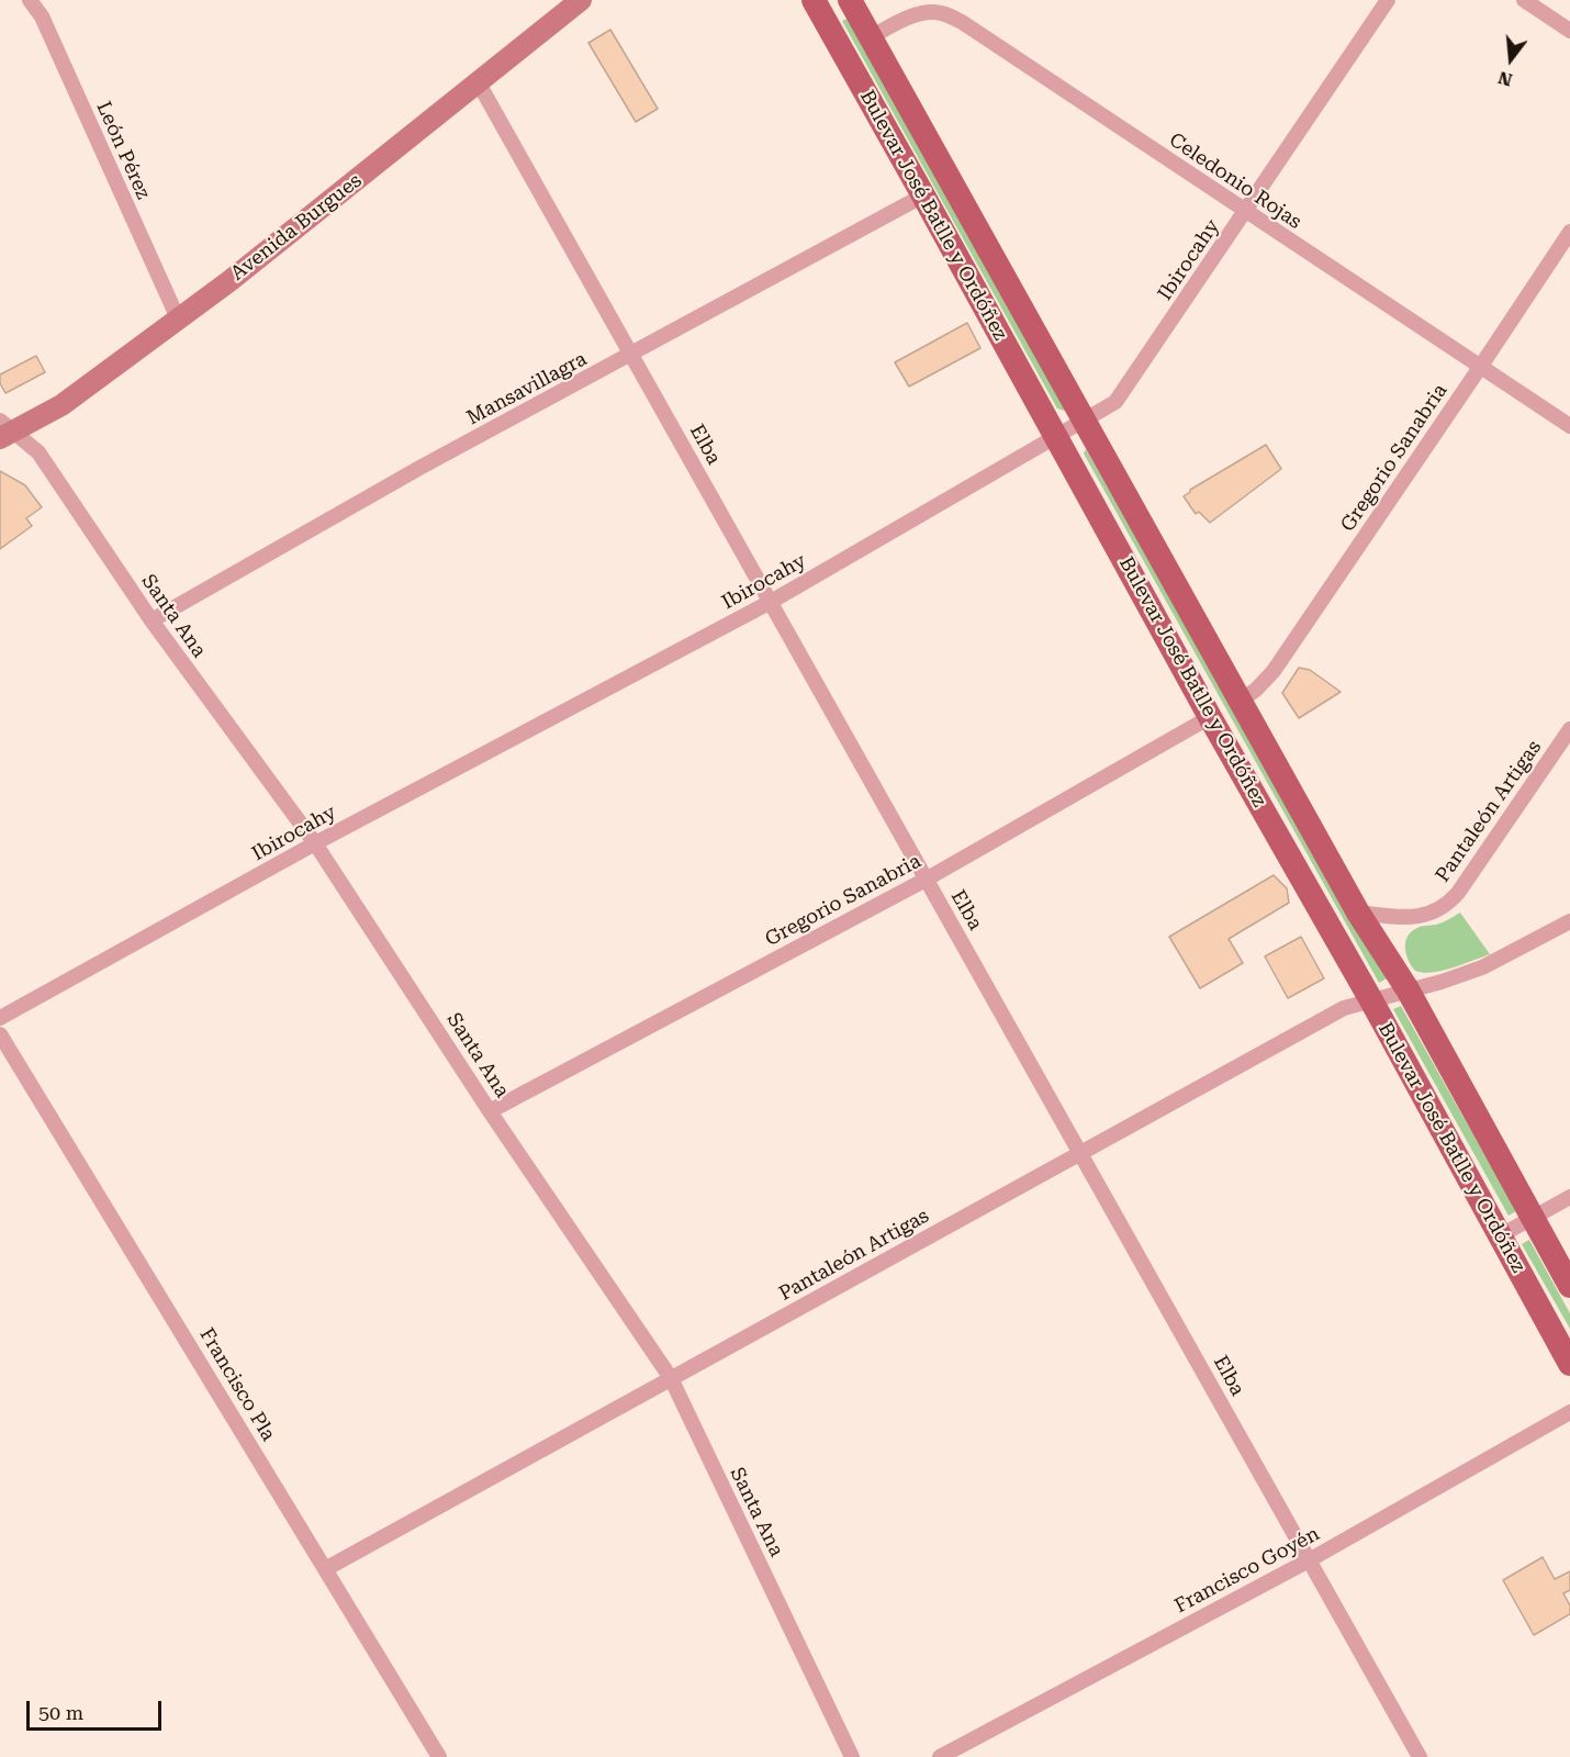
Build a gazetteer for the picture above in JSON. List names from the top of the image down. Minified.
{"streets":{"main road":["Bulevar José Batlle y Ordóñez"],"street":["León Pérez","Celedonio Rojas","Avenida Burgues","Ibirocahy","Mansavillagra","Elba","Gregorio Sanabria","Santa Ana","Pantaleón Artigas","Francisco Pla","Francisco Goyén"]},"crossings":[["León Pérez","Avenida Burgues"],["Celedonio Rojas","Bulevar José Batlle y Ordóñez"],["Celedonio Rojas","Ibirocahy"],["Celedonio Rojas","Gregorio Sanabria"],["Bulevar José Batlle y Ordóñez","Ibirocahy"],["Bulevar José Batlle y Ordóñez","Mansavillagra"],["Bulevar José Batlle y Ordóñez","Gregorio Sanabria"],["Bulevar José Batlle y Ordóñez","Pantaleón Artigas"],["Avenida Burgues","Elba"],["Avenida Burgues","Santa Ana"],["Ibirocahy","Elba"],["Ibirocahy","Santa Ana"],["Mansavillagra","Elba"],["Mansavillagra","Santa Ana"],["Elba","Gregorio Sanabria"],["Elba","Pantaleón Artigas"],["Elba","Francisco Goyén"],["Gregorio Sanabria","Santa Ana"],["Santa Ana","Pantaleón Artigas"],["Pantaleón Artigas","Francisco Pla"]],"scale_bar":"50 m","north":"bottom"}
